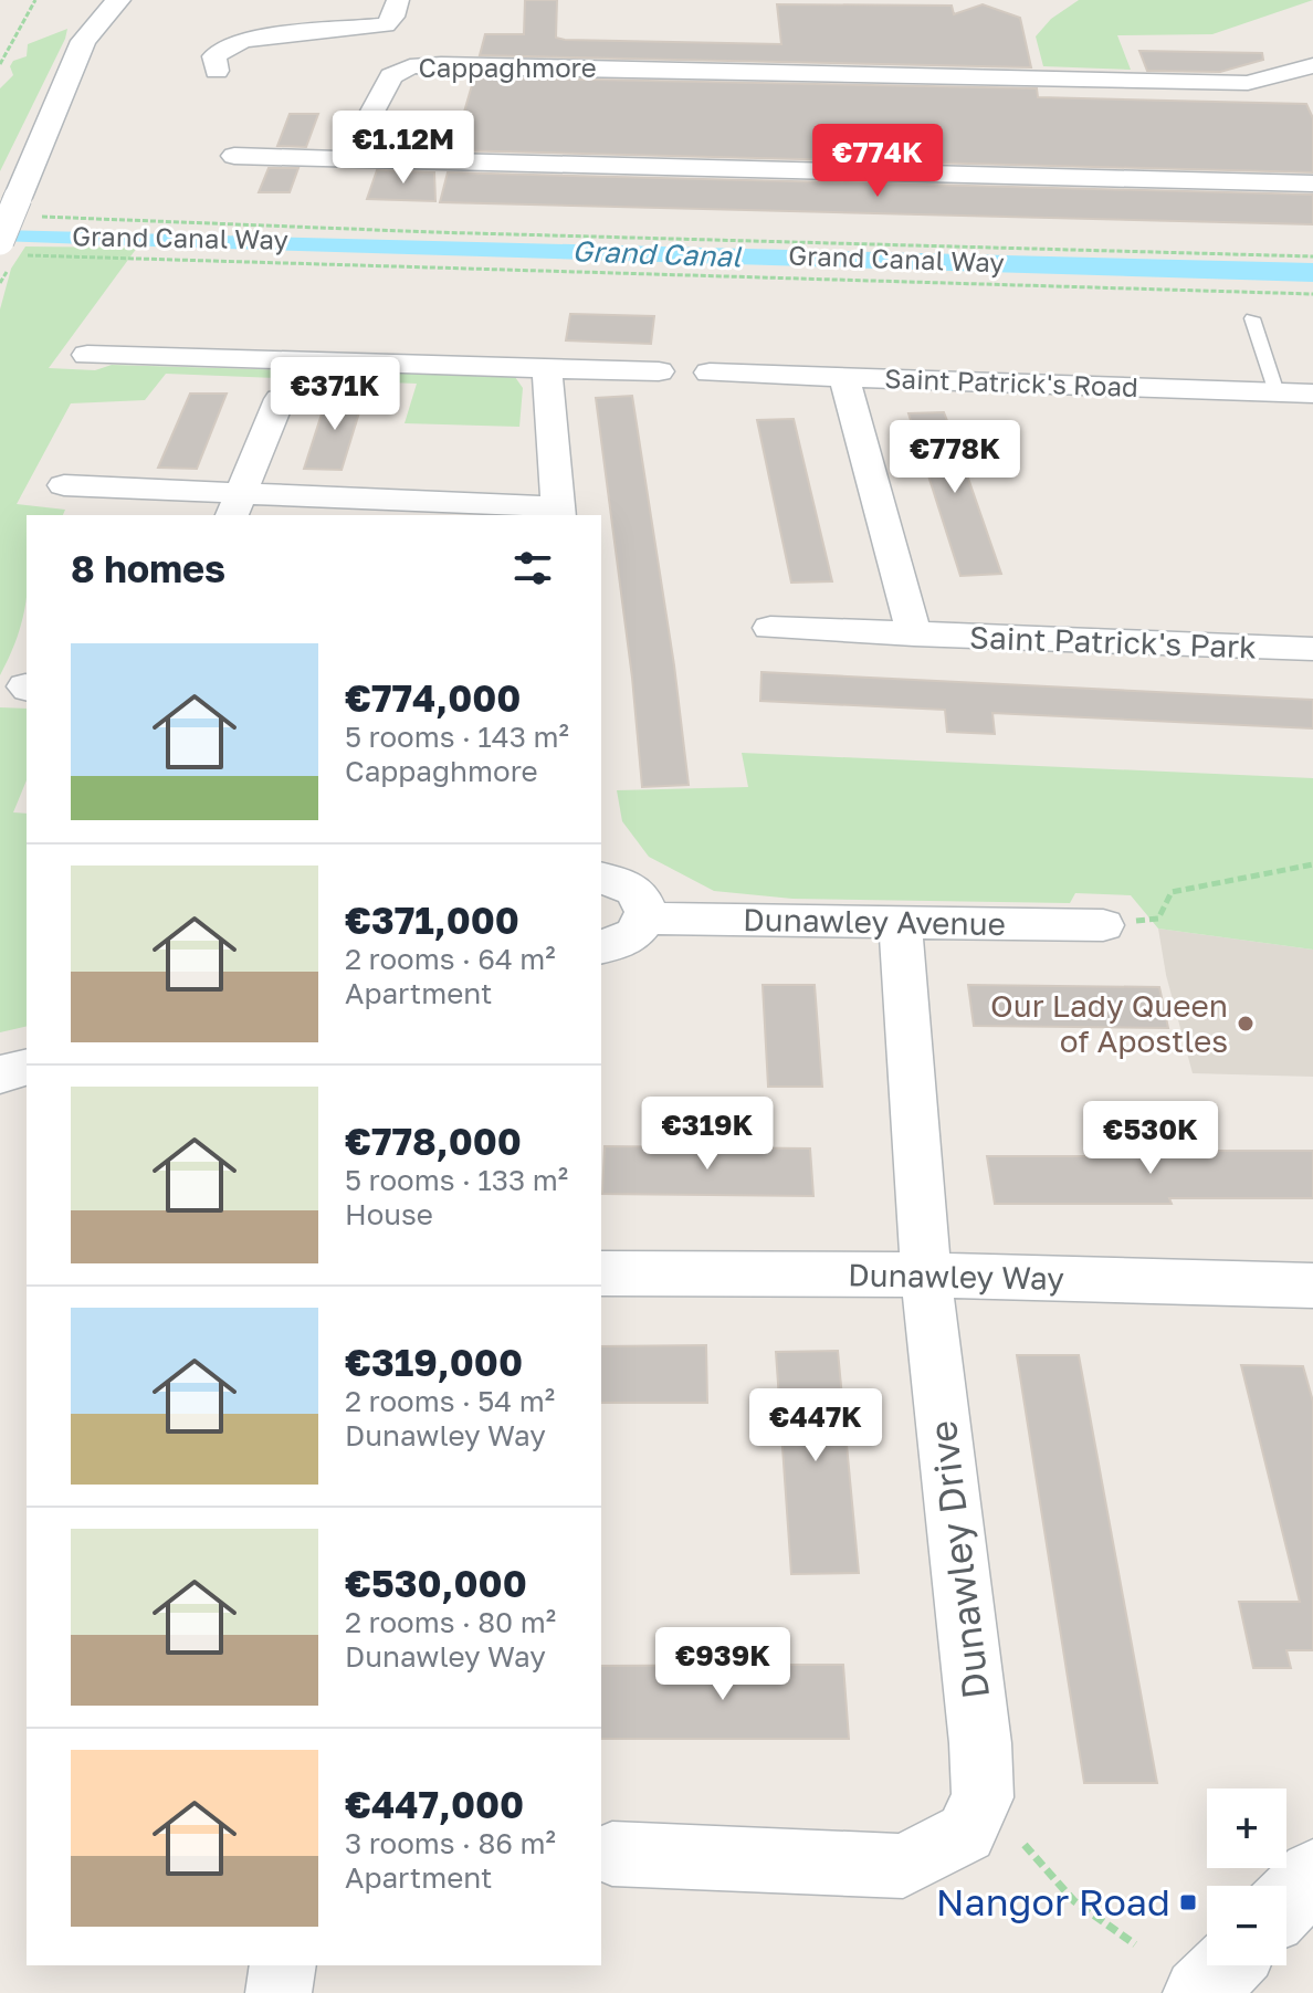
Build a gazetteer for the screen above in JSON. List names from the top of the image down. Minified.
{"streets":{"street":["Cappaghmore","Saint Patrick's Road","Saint Patrick's Park","Dunawley Avenue","Dunawley Way","Dunawley Drive"],"path":["Grand Canal Way"]},"crossings":[["Dunawley Avenue","Dunawley Drive"],["Dunawley Way","Dunawley Drive"]],"water":["Grand Canal"],"places":{"other":["Our Lady Queen of Apostles"],"transit":["Nangor Road"]},"page":{"price":["€1.12M","€774K","€371K","€778K","€319K","€530K","€447K","€939K"],"heading":"8 homes","list":[{"name":"€774,000","note":"5 rooms · 143 m² · Cappaghmore"},{"name":"€371,000","note":"2 rooms · 64 m² · Apartment"},{"name":"€778,000","note":"5 rooms · 133 m² · House"},{"name":"€319,000","note":"2 rooms · 54 m² · Dunawley Way"},{"name":"€530,000","note":"2 rooms · 80 m² · Dunawley Way"},{"name":"€447,000","note":"3 rooms · 86 m² · Apartment"}],"map_buttons":["+","−"]}}
